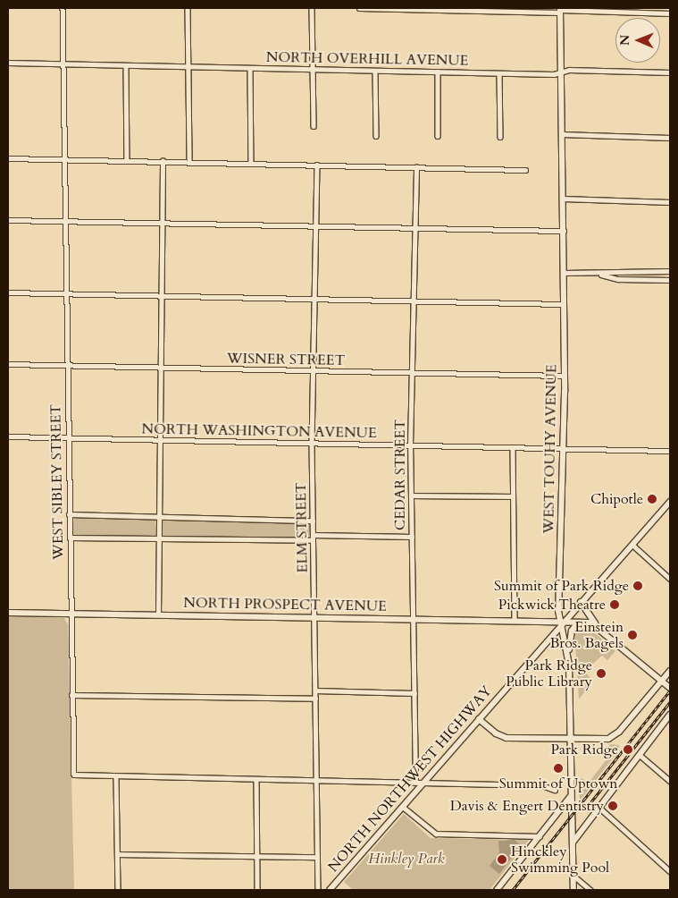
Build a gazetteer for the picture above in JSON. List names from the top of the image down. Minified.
{"streets":{"main road":["WEST TOUHY AVENUE","NORTH PROSPECT AVENUE","NORTH NORTHWEST HIGHWAY"],"street":["NORTH OVERHILL AVENUE","WISNER STREET","NORTH WASHINGTON AVENUE","CEDAR STREET","WEST SIBLEY STREET","ELM STREET"]},"crossings":[["NORTH OVERHILL AVENUE","WEST TOUHY AVENUE"],["NORTH OVERHILL AVENUE","WEST SIBLEY STREET"],["WISNER STREET","WEST TOUHY AVENUE"],["WISNER STREET","CEDAR STREET"],["WISNER STREET","WEST SIBLEY STREET"],["WISNER STREET","ELM STREET"],["NORTH WASHINGTON AVENUE","WEST TOUHY AVENUE"],["NORTH WASHINGTON AVENUE","CEDAR STREET"],["NORTH WASHINGTON AVENUE","WEST SIBLEY STREET"],["NORTH WASHINGTON AVENUE","ELM STREET"],["WEST TOUHY AVENUE","NORTH PROSPECT AVENUE"],["WEST TOUHY AVENUE","NORTH NORTHWEST HIGHWAY"],["CEDAR STREET","NORTH PROSPECT AVENUE"],["WEST SIBLEY STREET","NORTH PROSPECT AVENUE"],["ELM STREET","NORTH PROSPECT AVENUE"],["NORTH PROSPECT AVENUE","NORTH NORTHWEST HIGHWAY"]],"parks":["Hinkley Park"],"places":["Chipotle","Summit of Park Ridge","Pickwick Theatre","Einstein Bros. Bagels","Park Ridge Public Library","Park Ridge","Summit of Uptown","Davis & Engert Dentistry","Hinckley Swimming Pool"],"north":"left"}
